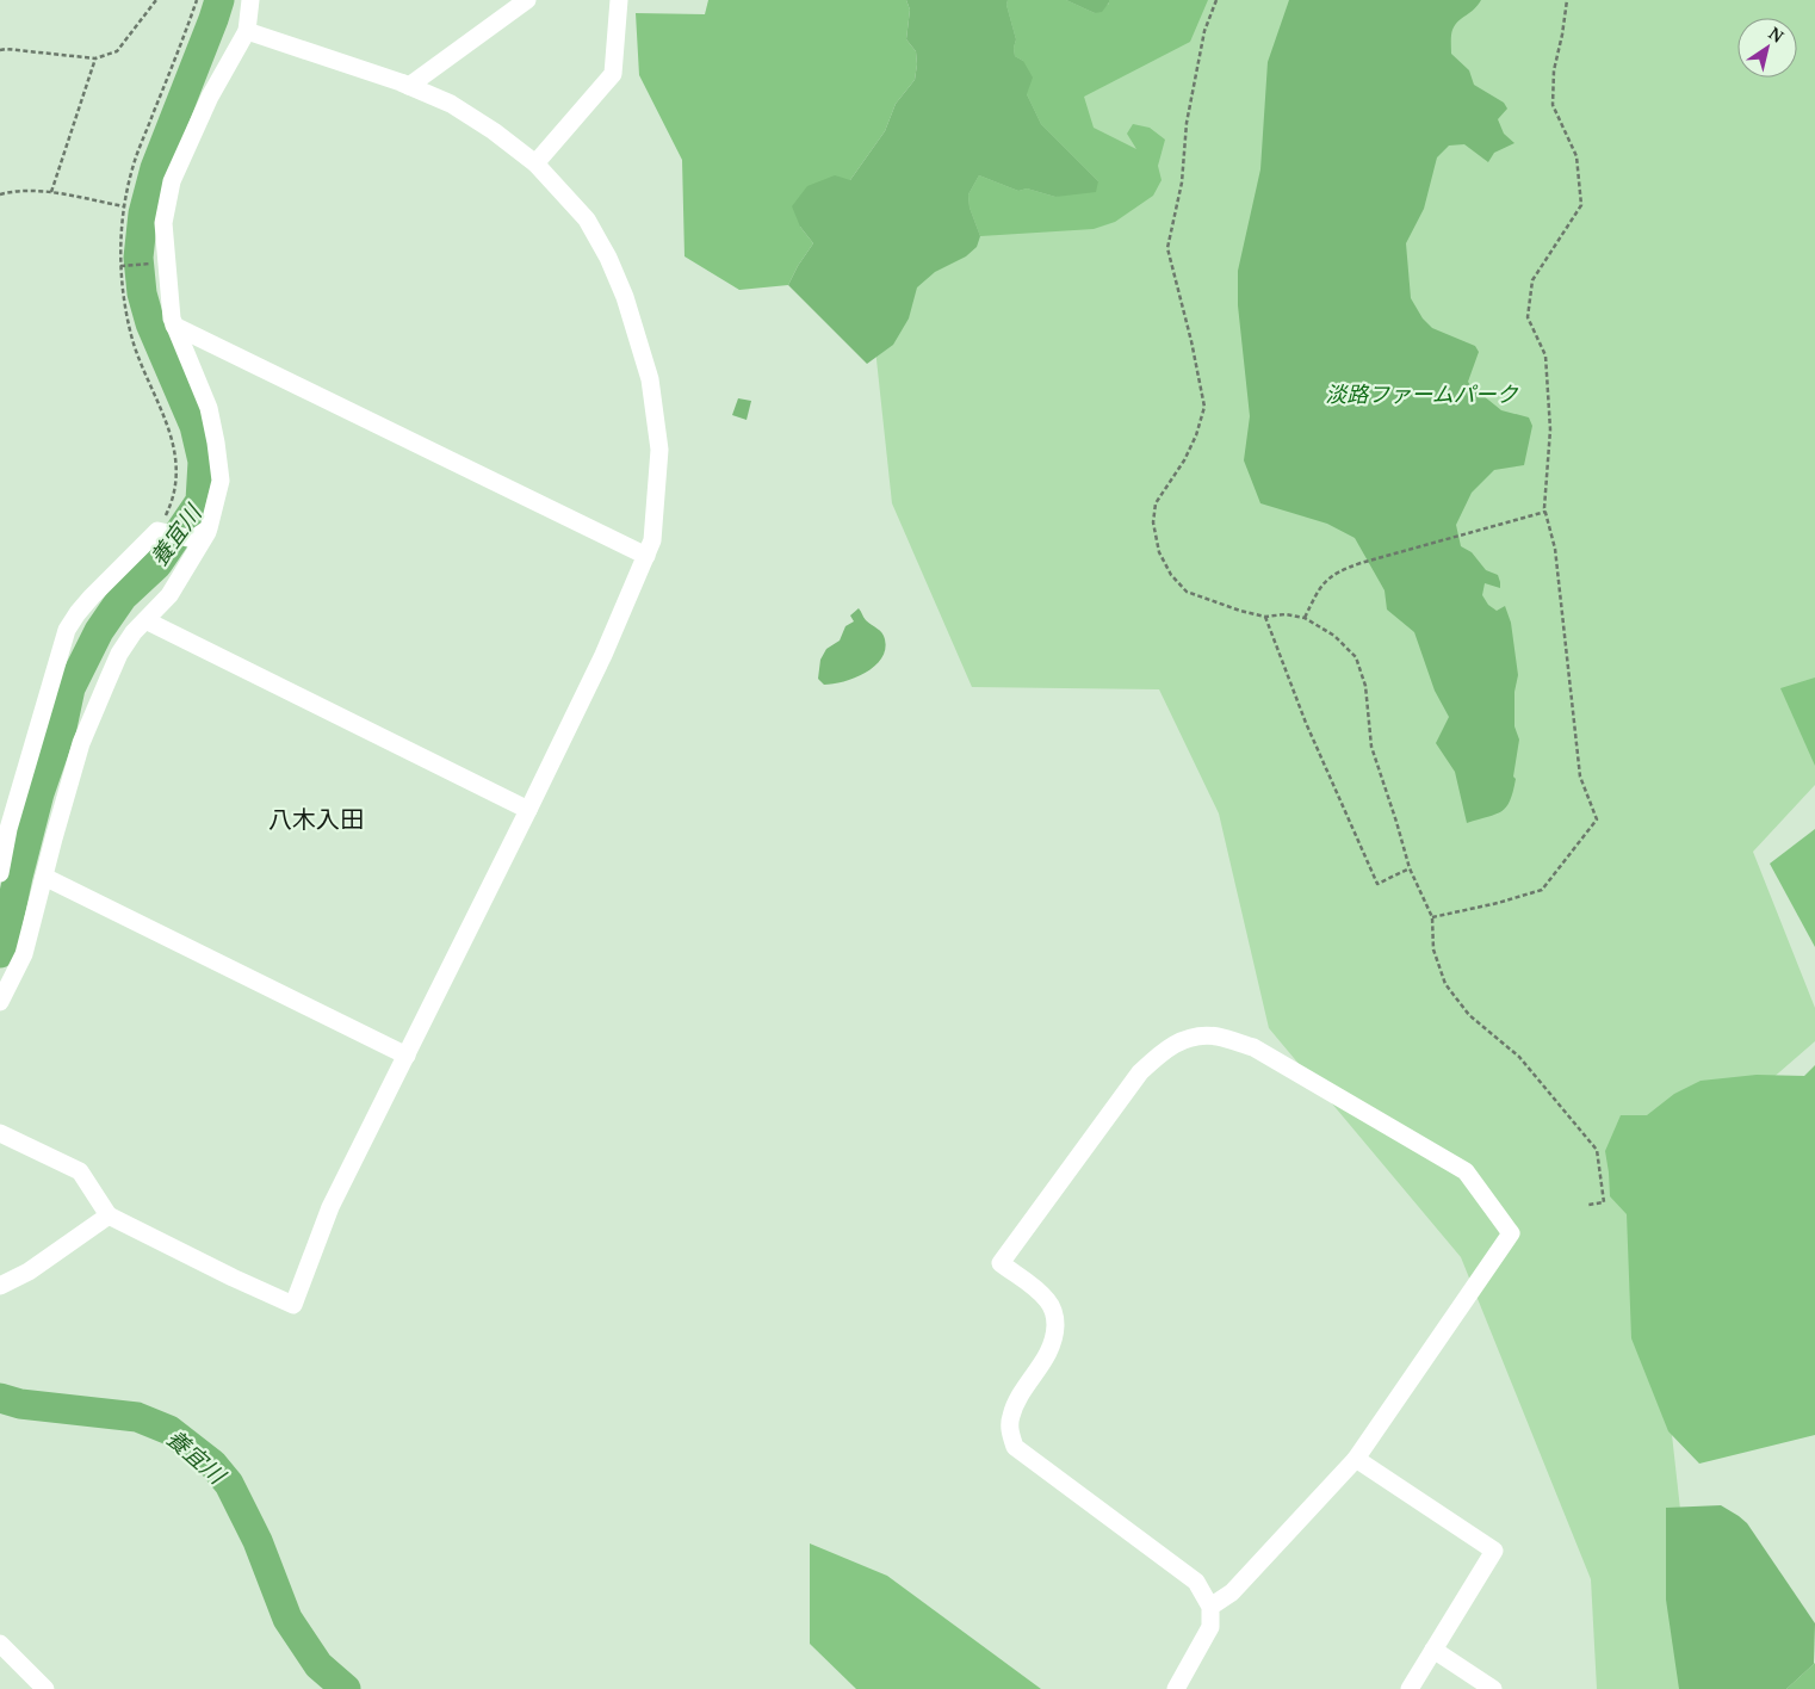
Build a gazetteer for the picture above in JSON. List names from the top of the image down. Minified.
{"districts":["八木入田"],"water":["養宜川"],"parks":["淡路ファームパーク"],"north":"top right"}
